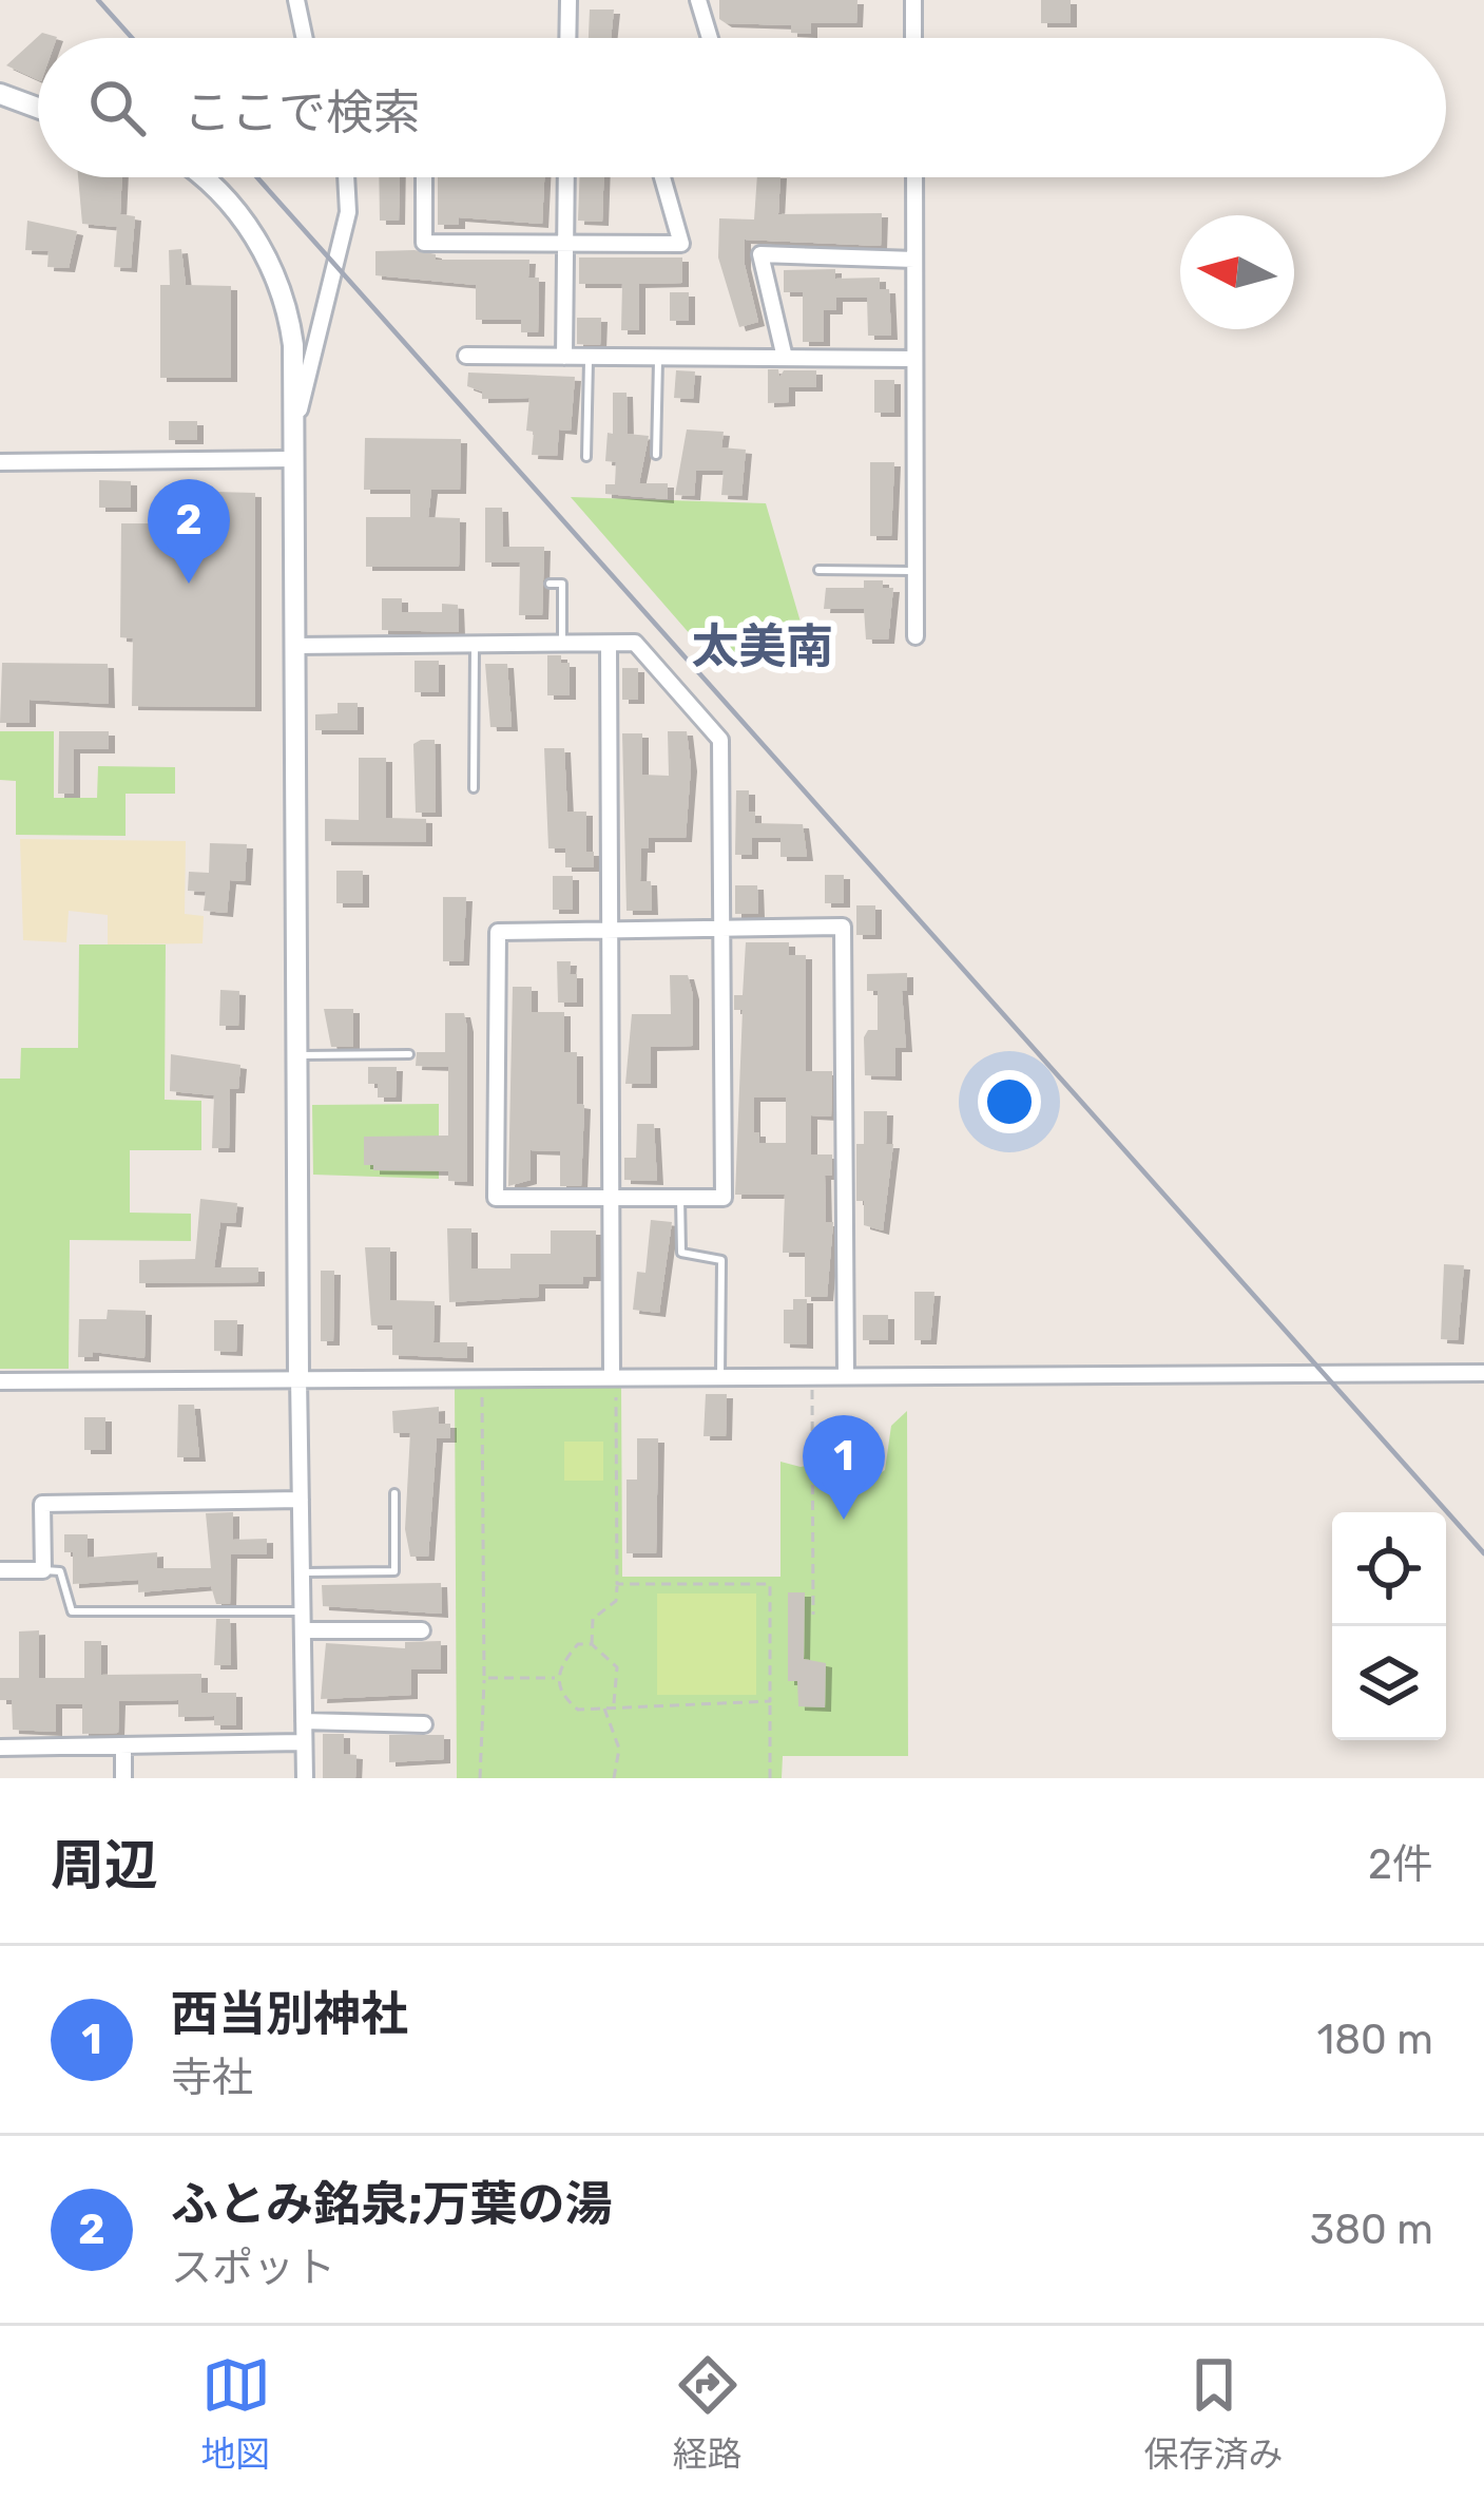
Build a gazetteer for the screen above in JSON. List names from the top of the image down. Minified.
{"districts":["太美南"],"north":"left","page":{"search":"ここで検索","pins":["2","1"],"heading":["周辺","2件"],"list":[{"mark":"1","name":"西当別神社","note":"寺社","value":"180 m"},{"mark":"2","name":"ふとみ銘泉;万葉の湯","note":"スポット","value":"380 m"}],"nav":["地図","経路","保存済み"]}}
